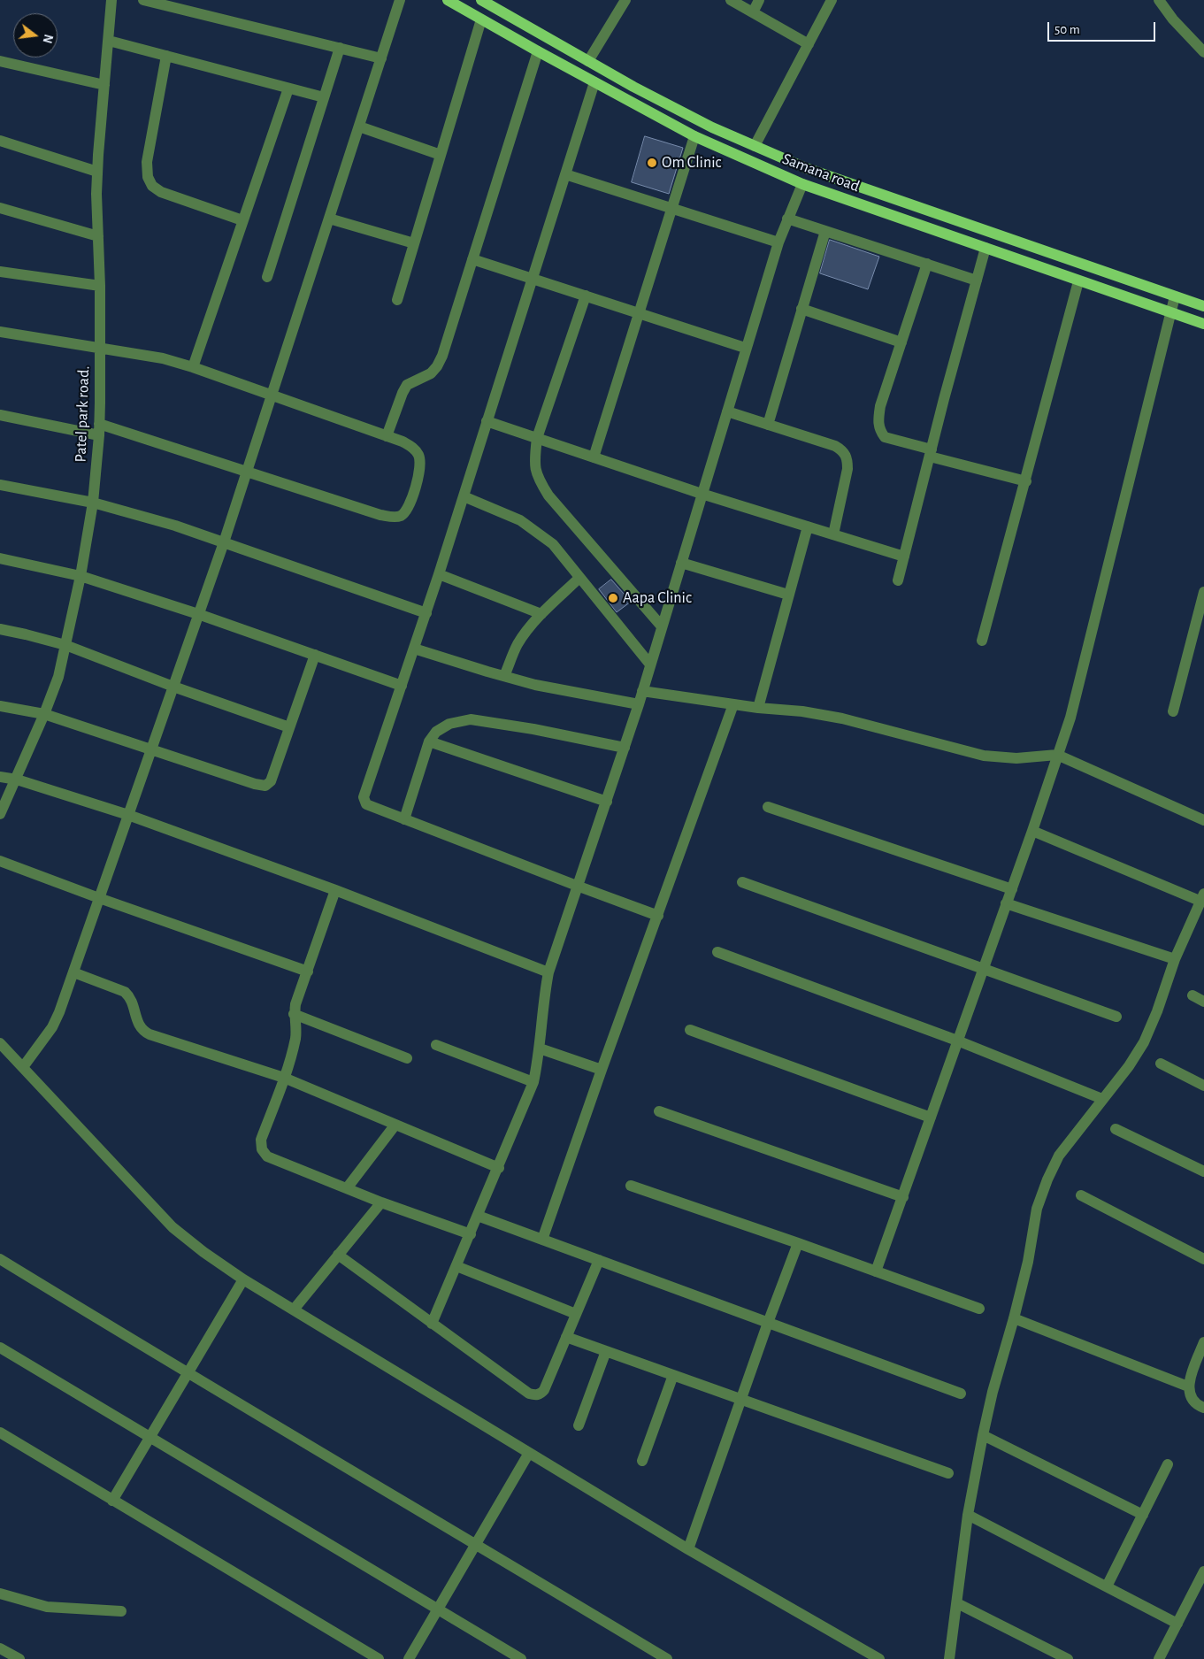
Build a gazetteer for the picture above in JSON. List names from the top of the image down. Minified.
{"streets":{"main road":["Samana road"],"street":["Patel park road."]},"places":["Om Clinic","Aapa Clinic"],"scale_bar":"50 m","north":"right"}
